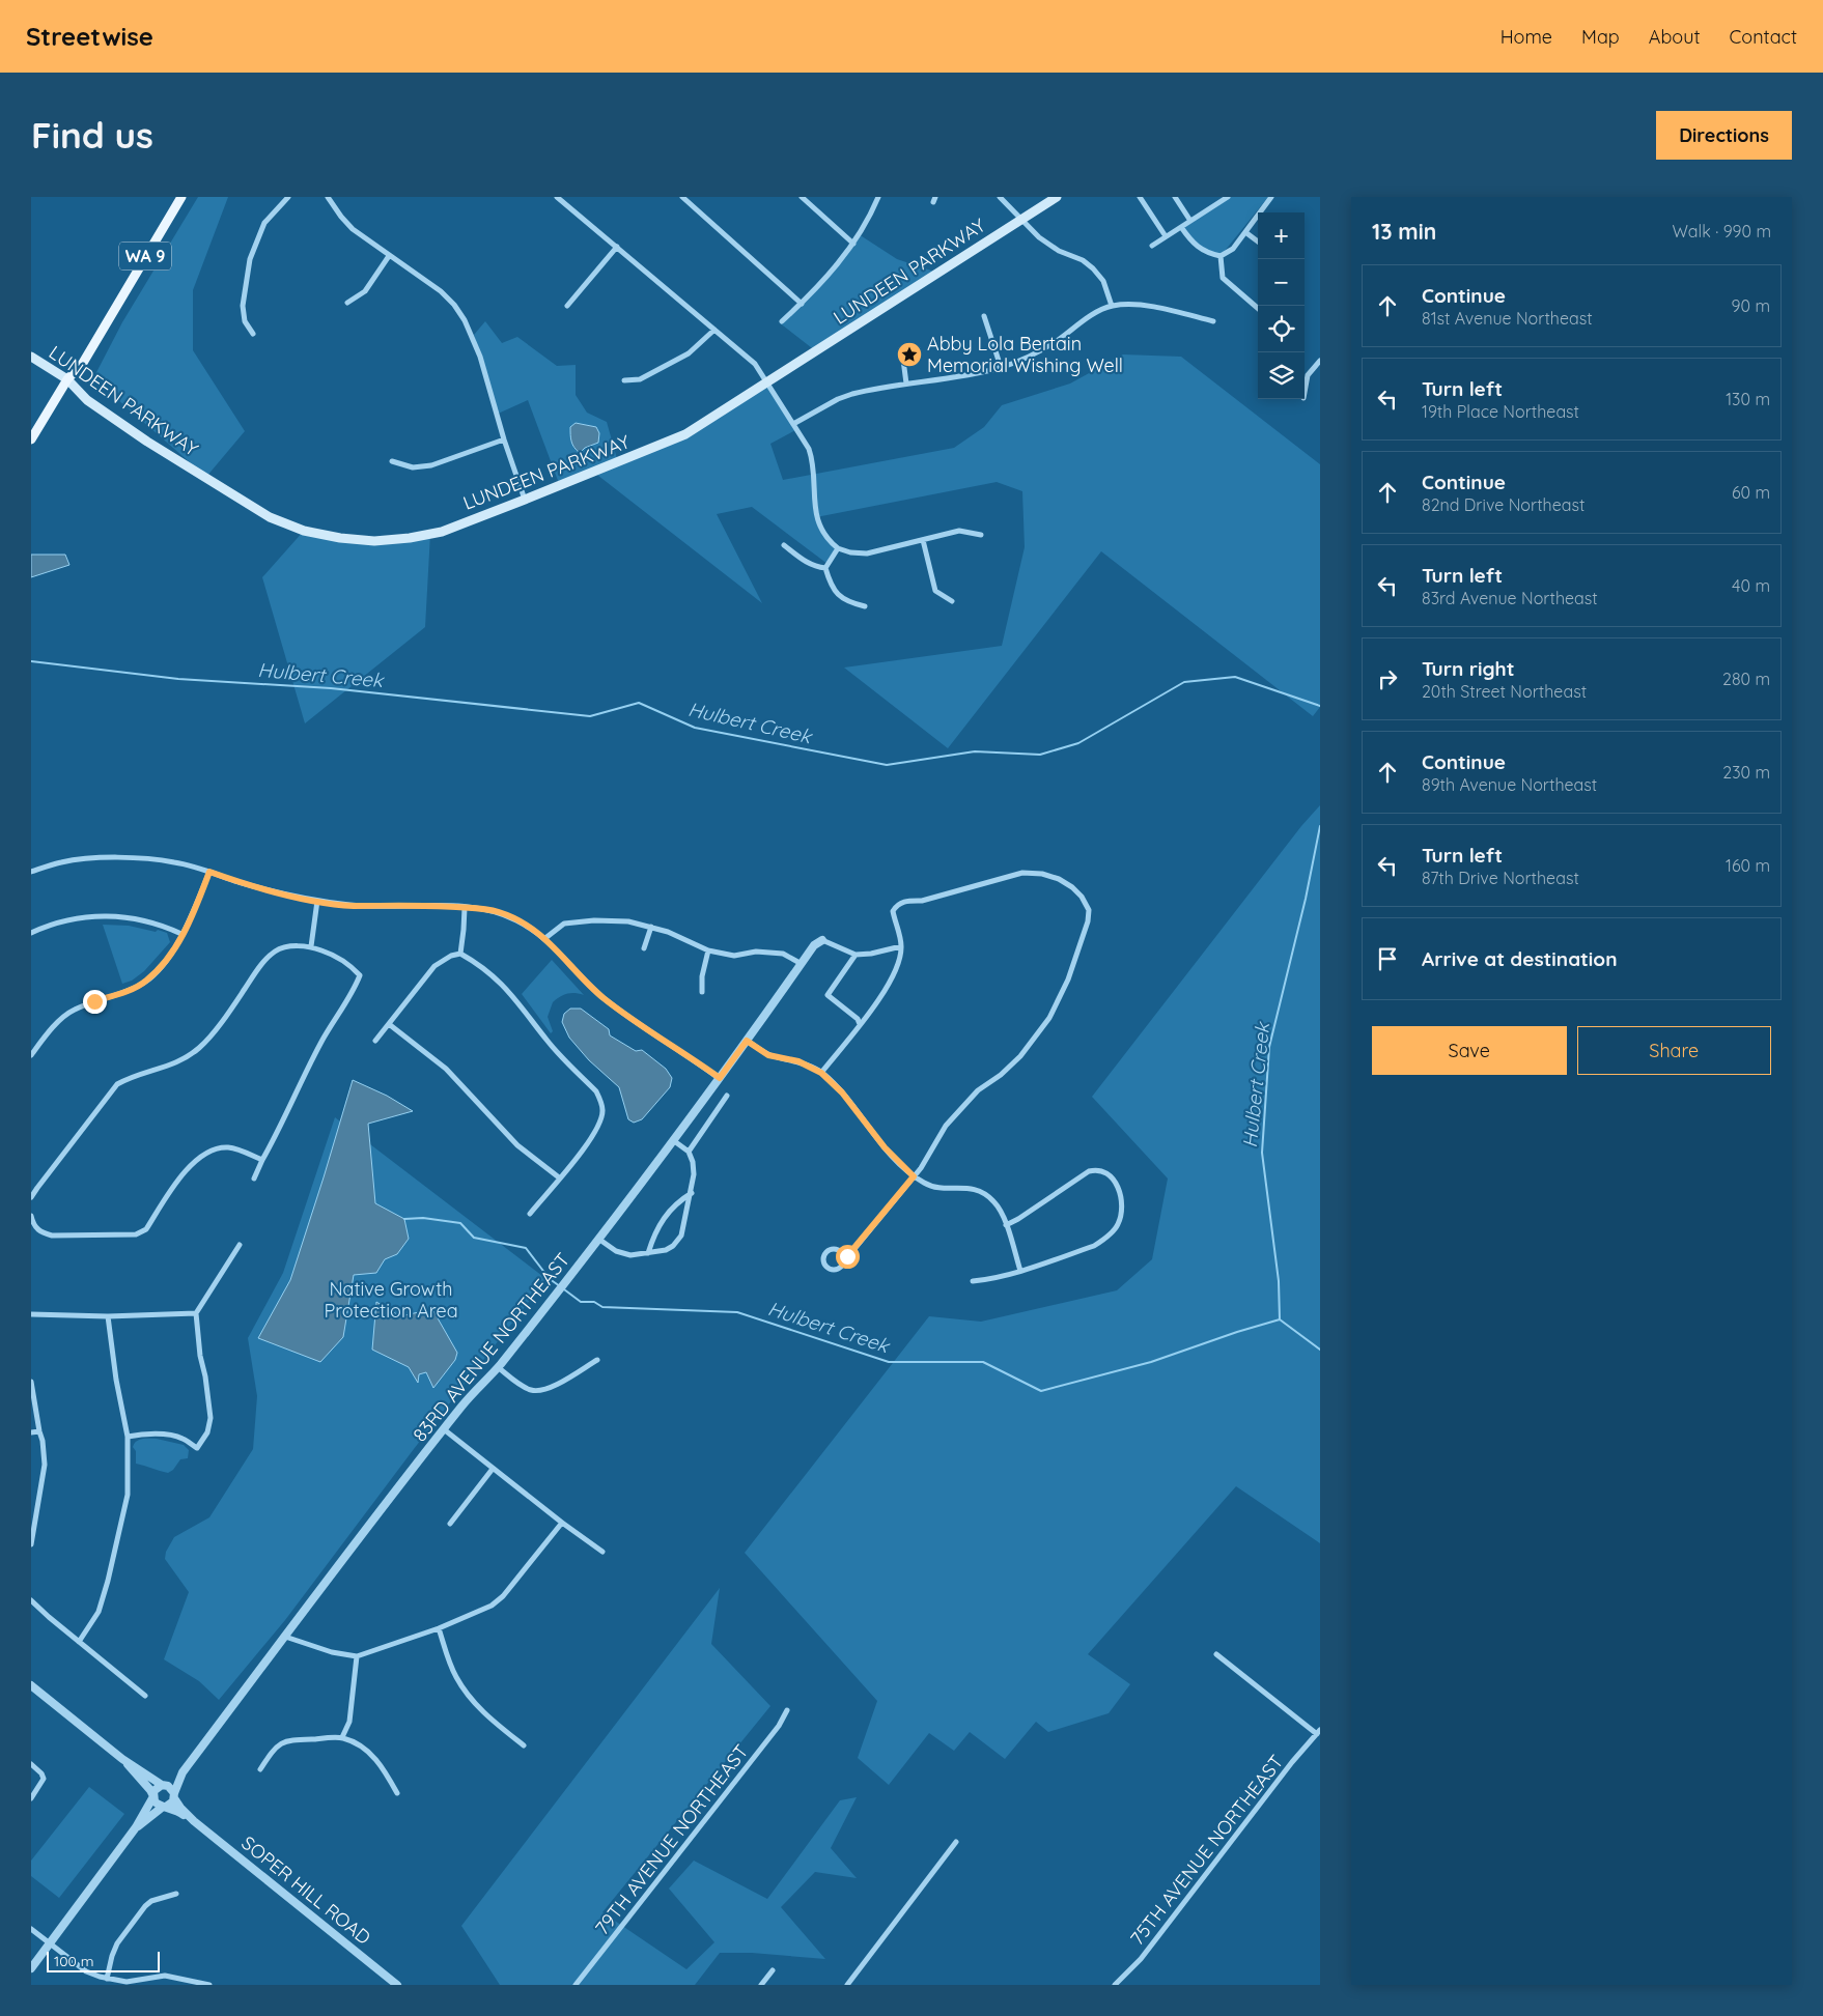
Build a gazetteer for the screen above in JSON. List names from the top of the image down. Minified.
{"streets":{"main road":["WA 9","LUNDEEN PARKWAY"],"street":["83RD AVENUE NORTHEAST","79TH AVENUE NORTHEAST","75TH AVENUE NORTHEAST","SOPER HILL ROAD"]},"crossings":[["WA 9","LUNDEEN PARKWAY"],["83RD AVENUE NORTHEAST","SOPER HILL ROAD"]],"water":["Hulbert Creek"],"parks":["Native Growth Protection Area"],"places":{"place":["Abby Lola Bertain Memorial Wishing Well"]},"scale_bar":"100 m","page":{"header":"Streetwise","nav":["Home","Map","About","Contact"],"buttons":["Directions",["Save","Share"]],"title":"Find us","heading":["13 min","Walk · 990 m"],"map_buttons":["+","−"],"list":[["Continue","81st Avenue Northeast","90 m"],["Turn left","19th Place Northeast","130 m"],["Continue","82nd Drive Northeast","60 m"],["Turn left","83rd Avenue Northeast","40 m"],["Turn right","20th Street Northeast","280 m"],["Continue","89th Avenue Northeast","230 m"],["Turn left","87th Drive Northeast","160 m"],"Arrive at destination"],"scale":"100 m"}}
